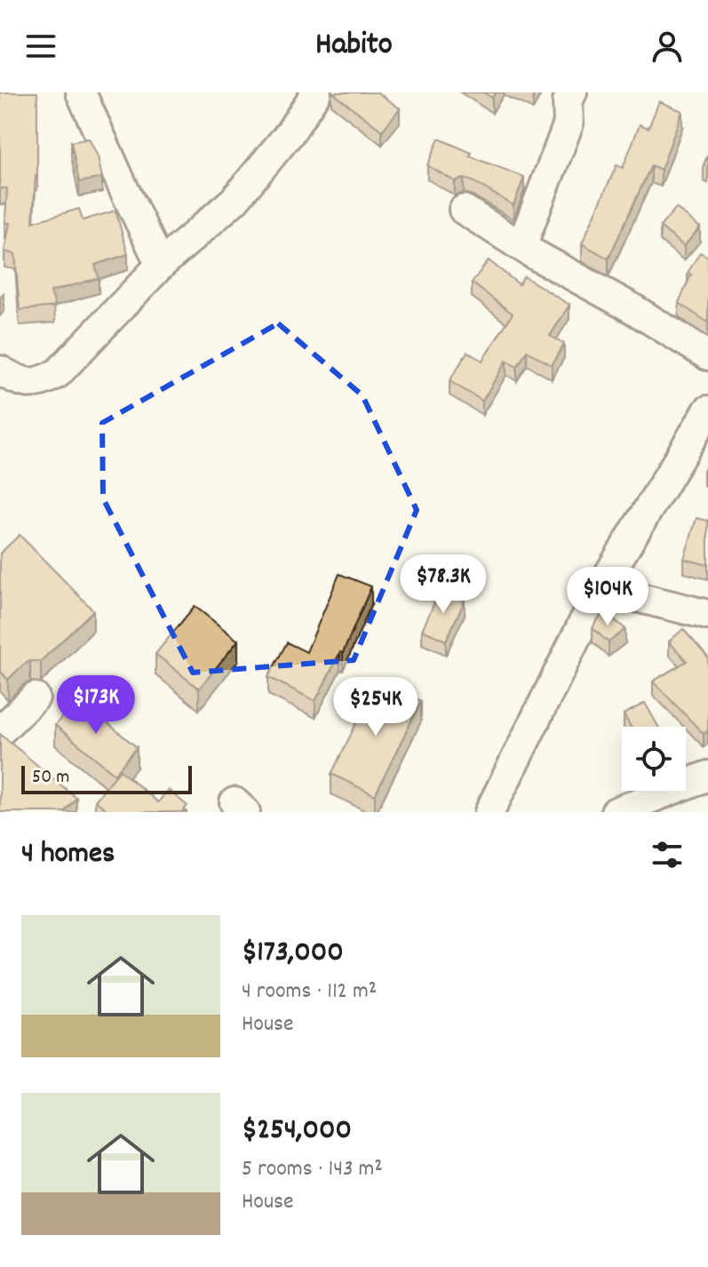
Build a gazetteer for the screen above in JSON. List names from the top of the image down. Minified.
{"scale_bar":"50 m","page":{"header":"Habito","price":["$78.3K","$104K","$173K","$254K"],"scale":"50 m","heading":"4 homes","list":[{"name":"$173,000","note":"4 rooms · 112 m² · House"},{"name":"$254,000","note":"5 rooms · 143 m² · House"}]}}
